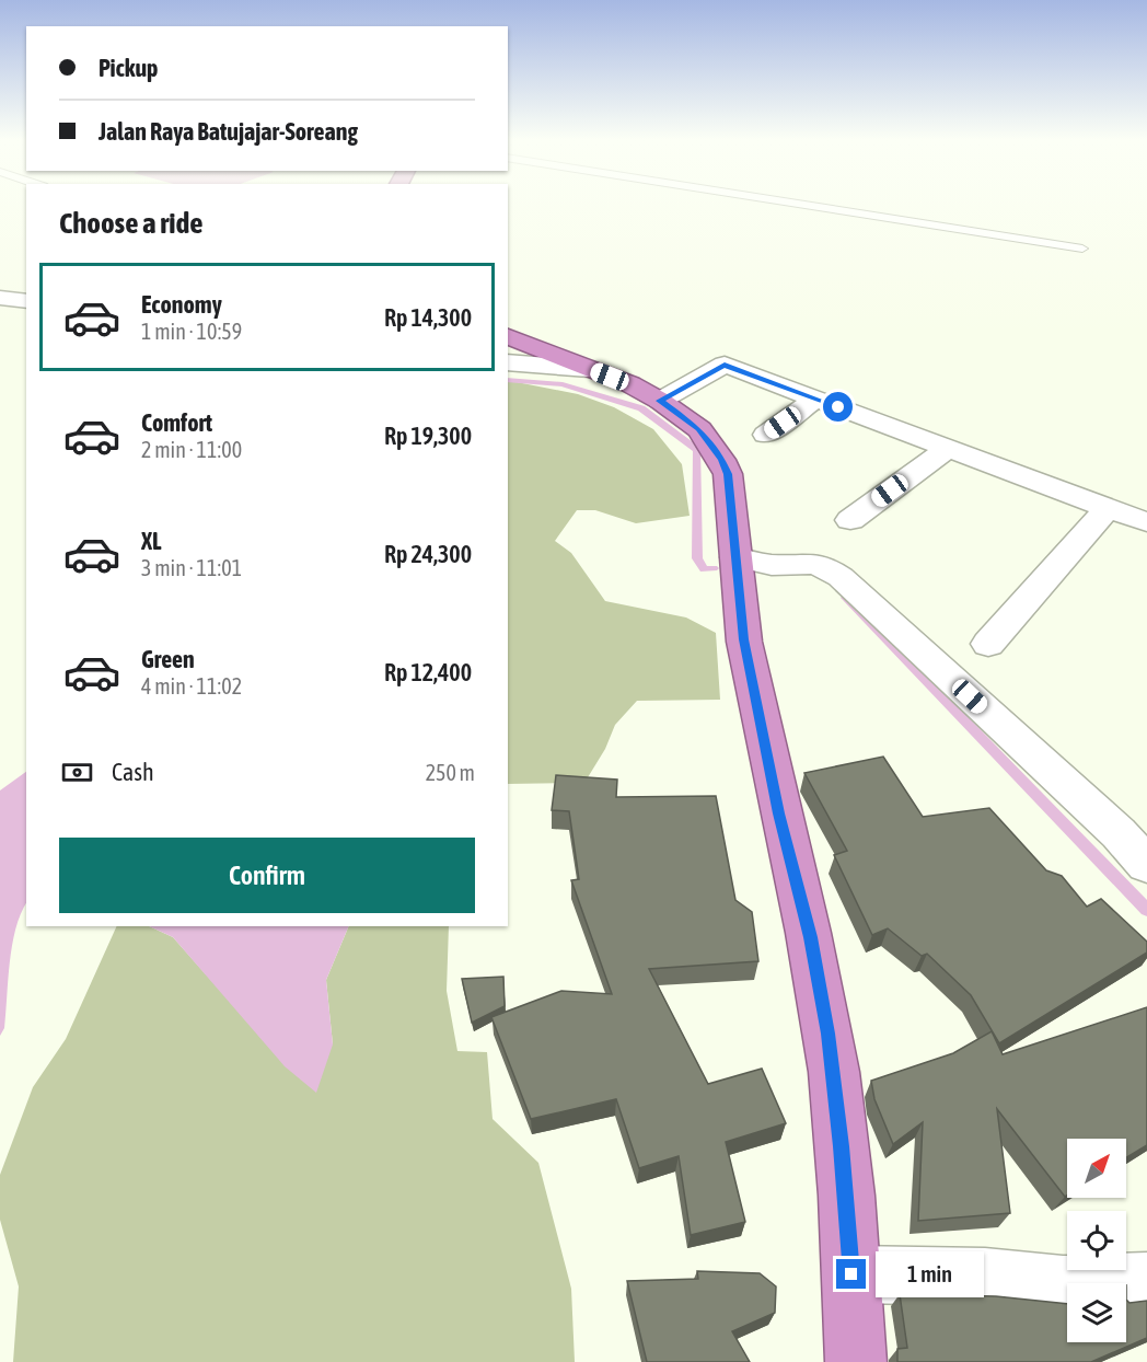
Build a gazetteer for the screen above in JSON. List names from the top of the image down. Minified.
{"north":"top right","page":{"banner":["Pickup","Jalan Raya Batujajar-Soreang"],"heading":"Choose a ride","list":[{"name":"Economy","note":"1 min · 10:59","value":"Rp 14,300"},{"name":"Comfort","note":"2 min · 11:00","value":"Rp 19,300"},{"name":"XL","note":"3 min · 11:01","value":"Rp 24,300"},{"name":"Green","note":"4 min · 11:02","value":"Rp 12,400"}],"pay":["Cash","250 m"],"buttons":"Confirm","bubble":"1 min"}}
